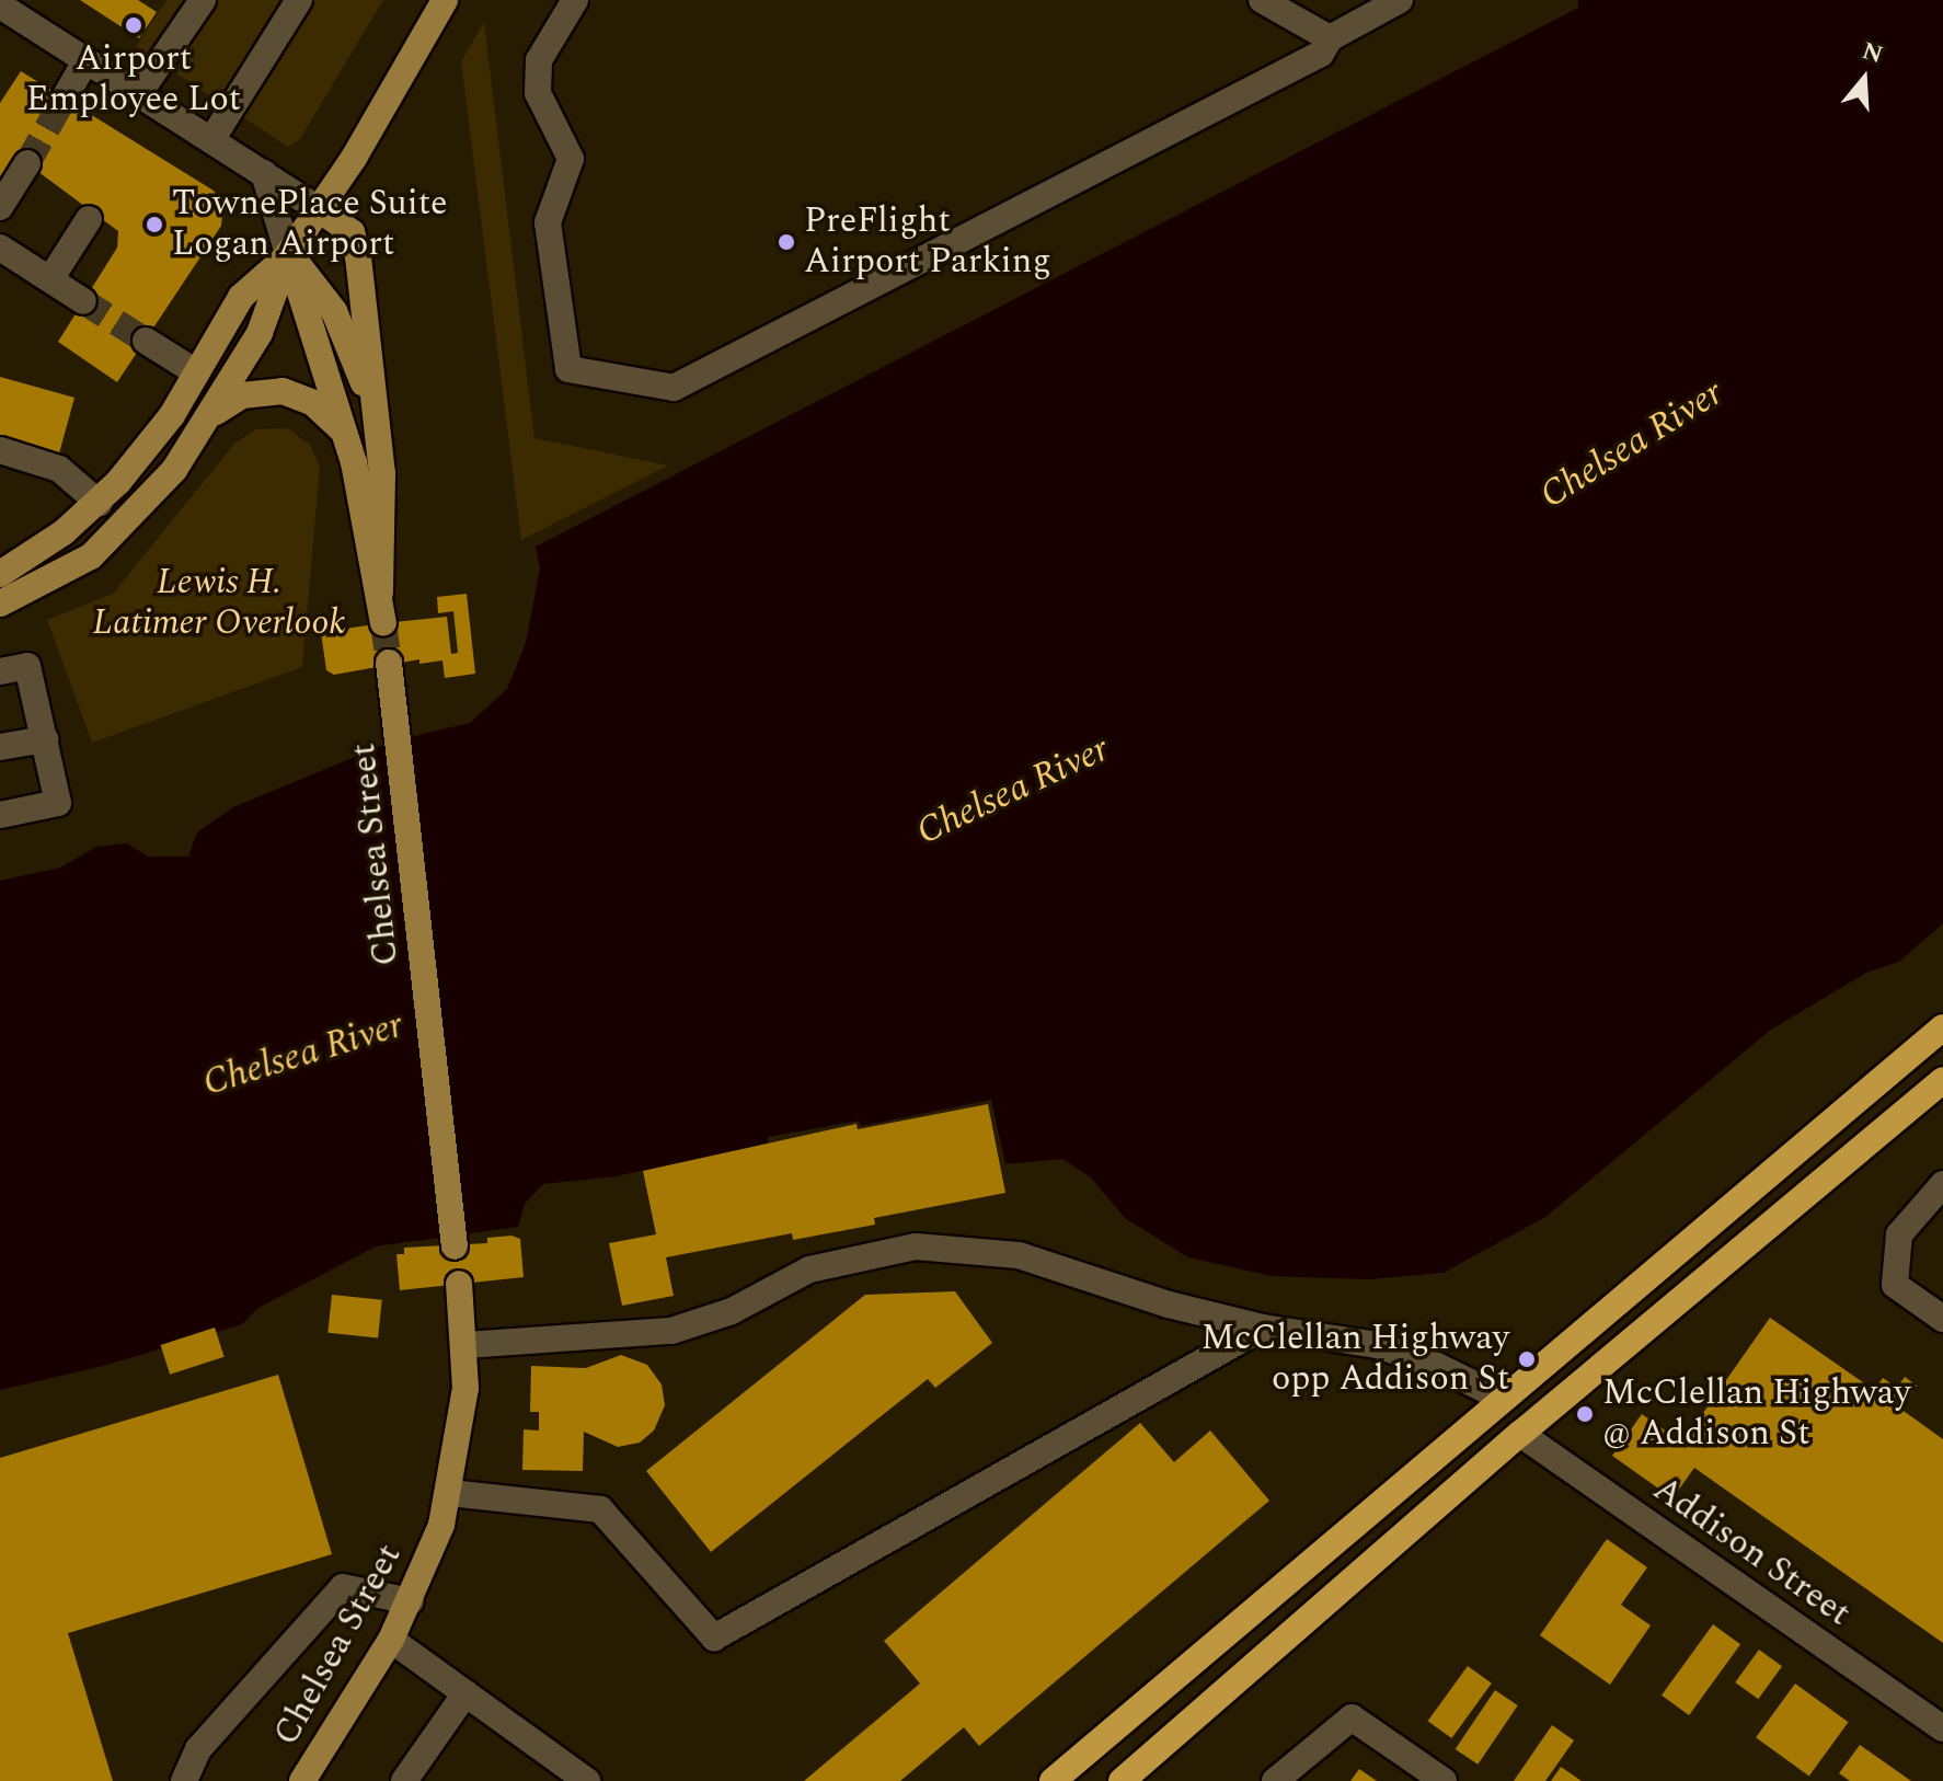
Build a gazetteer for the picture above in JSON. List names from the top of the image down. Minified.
{"streets":{"main road":["Chelsea Street"],"street":["Addison Street"]},"water":["Chelsea River"],"parks":["Lewis H. Latimer Overlook"],"places":["Airport Employee Lot","TownePlace Suite Logan Airport","PreFlight Airport Parking","McClellan Highway opp Addison St","McClellan Highway @ Addison St"],"north":"top"}
